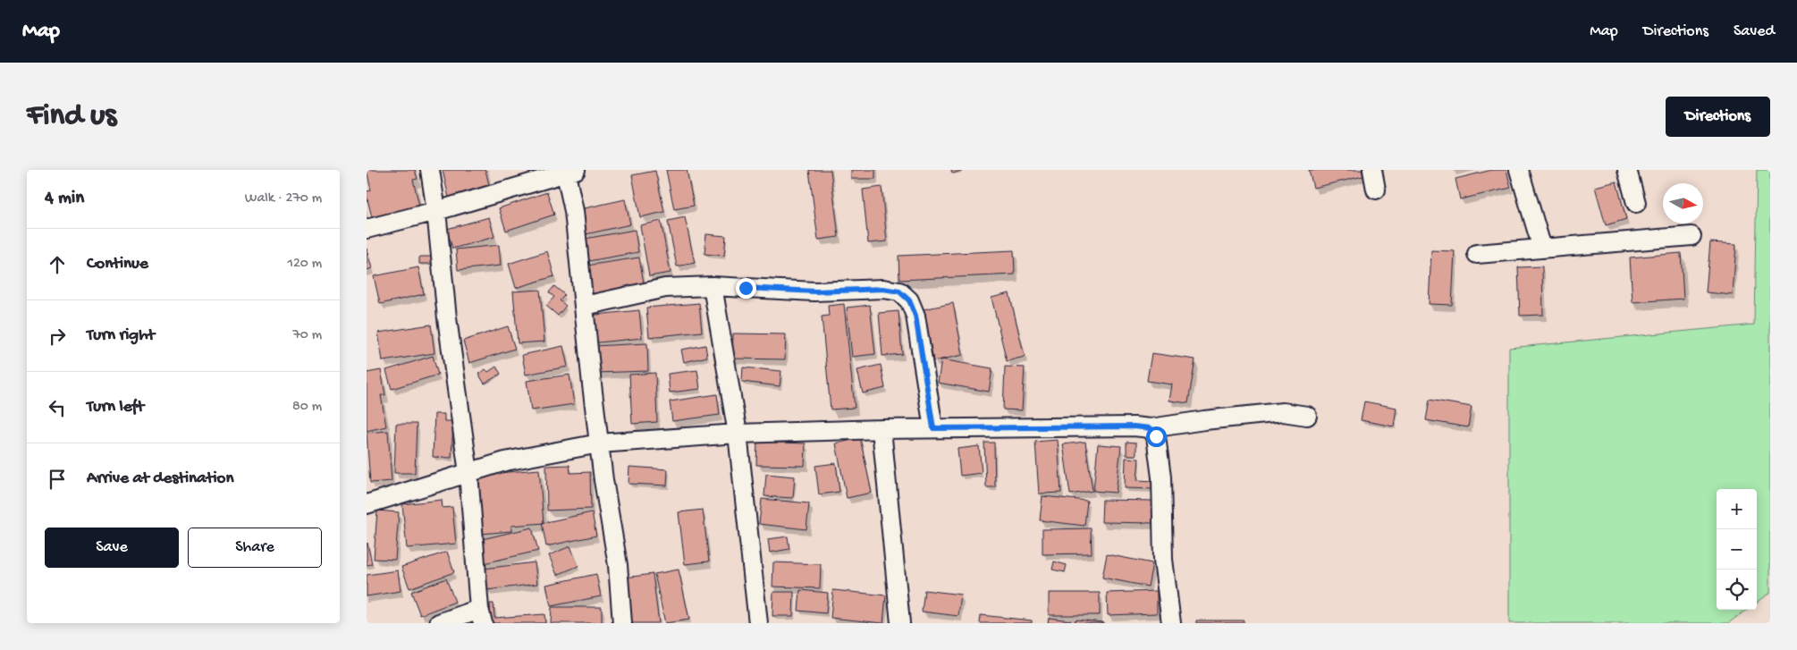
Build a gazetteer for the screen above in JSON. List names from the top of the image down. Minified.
{"north":"right","page":{"header":"Map","nav":["Map","Directions","Saved"],"buttons":["Directions",["Save","Share"]],"title":"Find us","heading":["4 min","Walk · 270 m"],"list":[["Continue","120 m"],["Turn right","70 m"],["Turn left","80 m"],"Arrive at destination"],"map_buttons":["+","−"]}}
